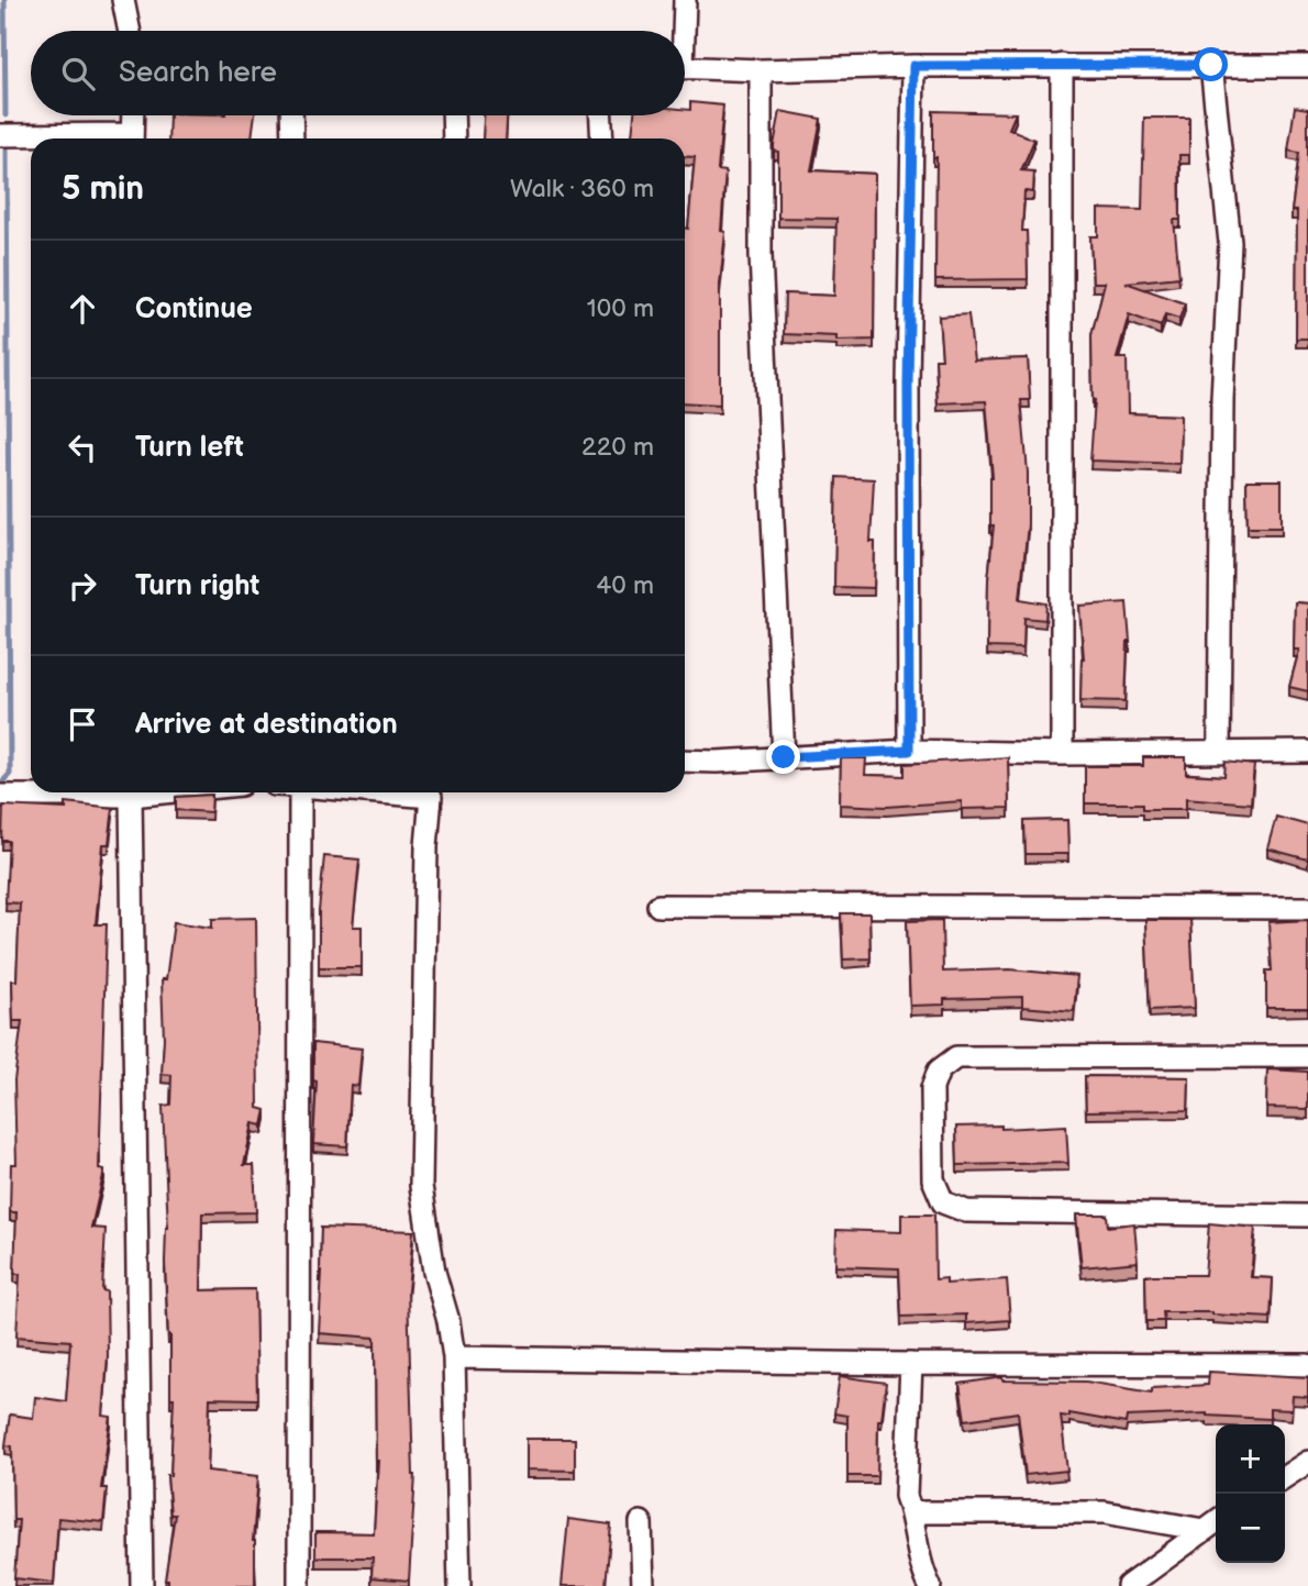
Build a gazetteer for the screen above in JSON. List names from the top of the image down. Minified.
{"page":{"search":"Search here","heading":["5 min","Walk · 360 m"],"list":[["Continue","100 m"],["Turn left","220 m"],["Turn right","40 m"],"Arrive at destination"],"map_buttons":["+","−"]}}
